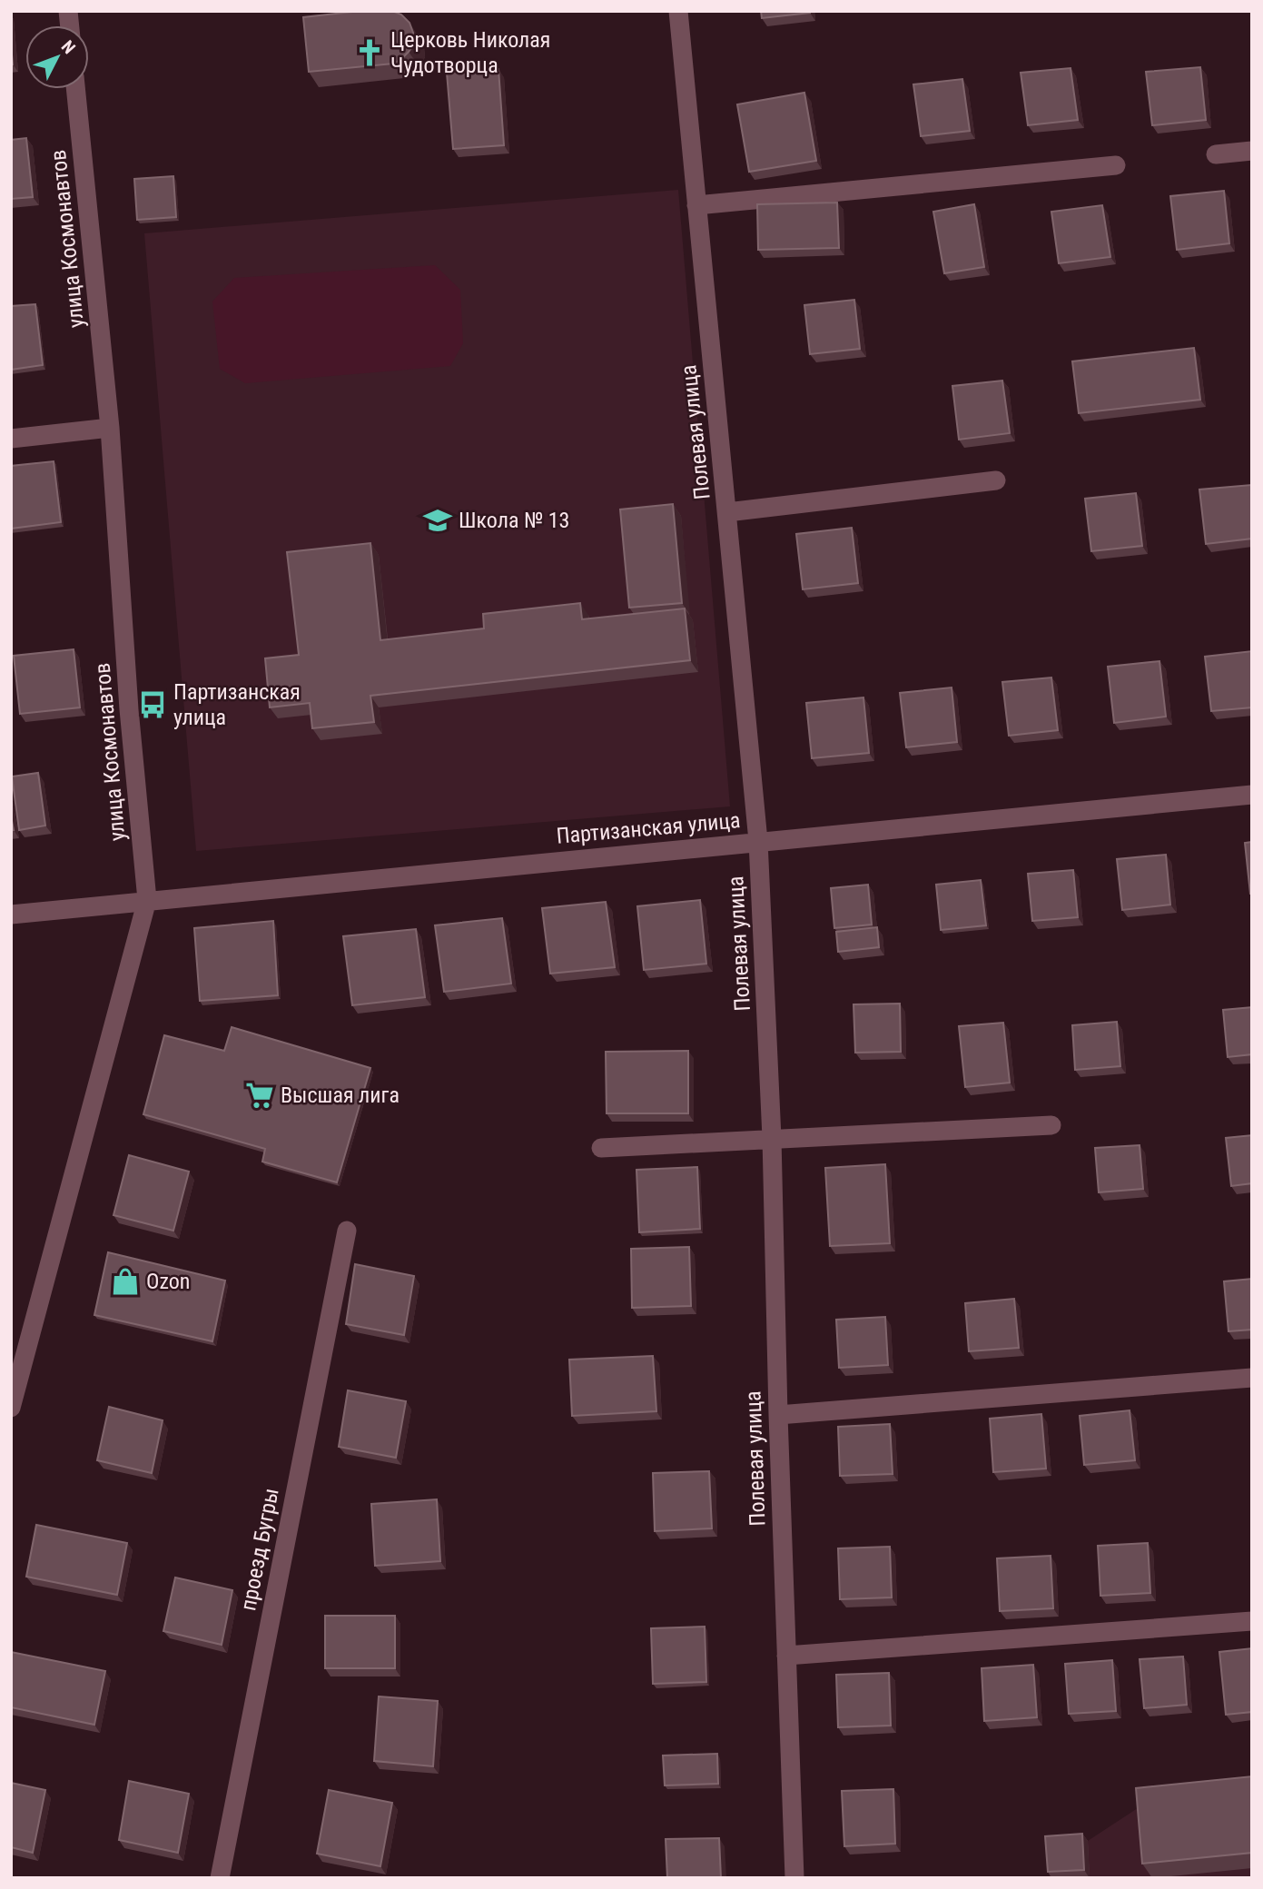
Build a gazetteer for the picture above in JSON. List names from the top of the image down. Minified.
{"streets":{"street":["улица Космонавтов","Полевая улица","Партизанская улица","проезд Бугры"]},"crossings":[["улица Космонавтов","Партизанская улица"],["Полевая улица","Партизанская улица"]],"places":{"church":["Церковь Николая Чудотворца"],"school or university":["Школа № 13"],"bus stop":["Партизанская улица"],"supermarket":["Высшая лига"],"shop":["Ozon"]},"north":"top right"}
